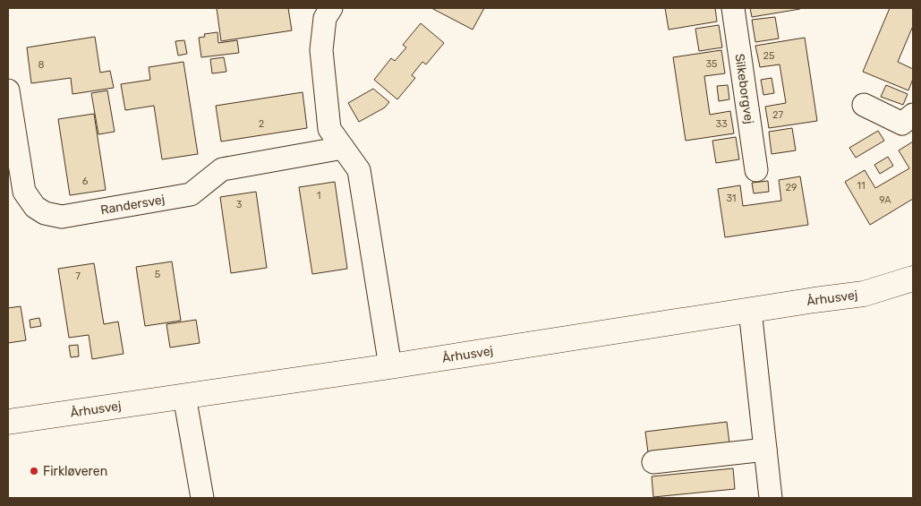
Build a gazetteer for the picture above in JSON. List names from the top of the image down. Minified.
{"streets":{"street":["Silkeborgvej","Randersvej","Århusvej"]},"places":["Firkløveren"],"house_numbers":["25","35","8","27","2","33","6","11","29","1","31","9A","3","5","7"]}
